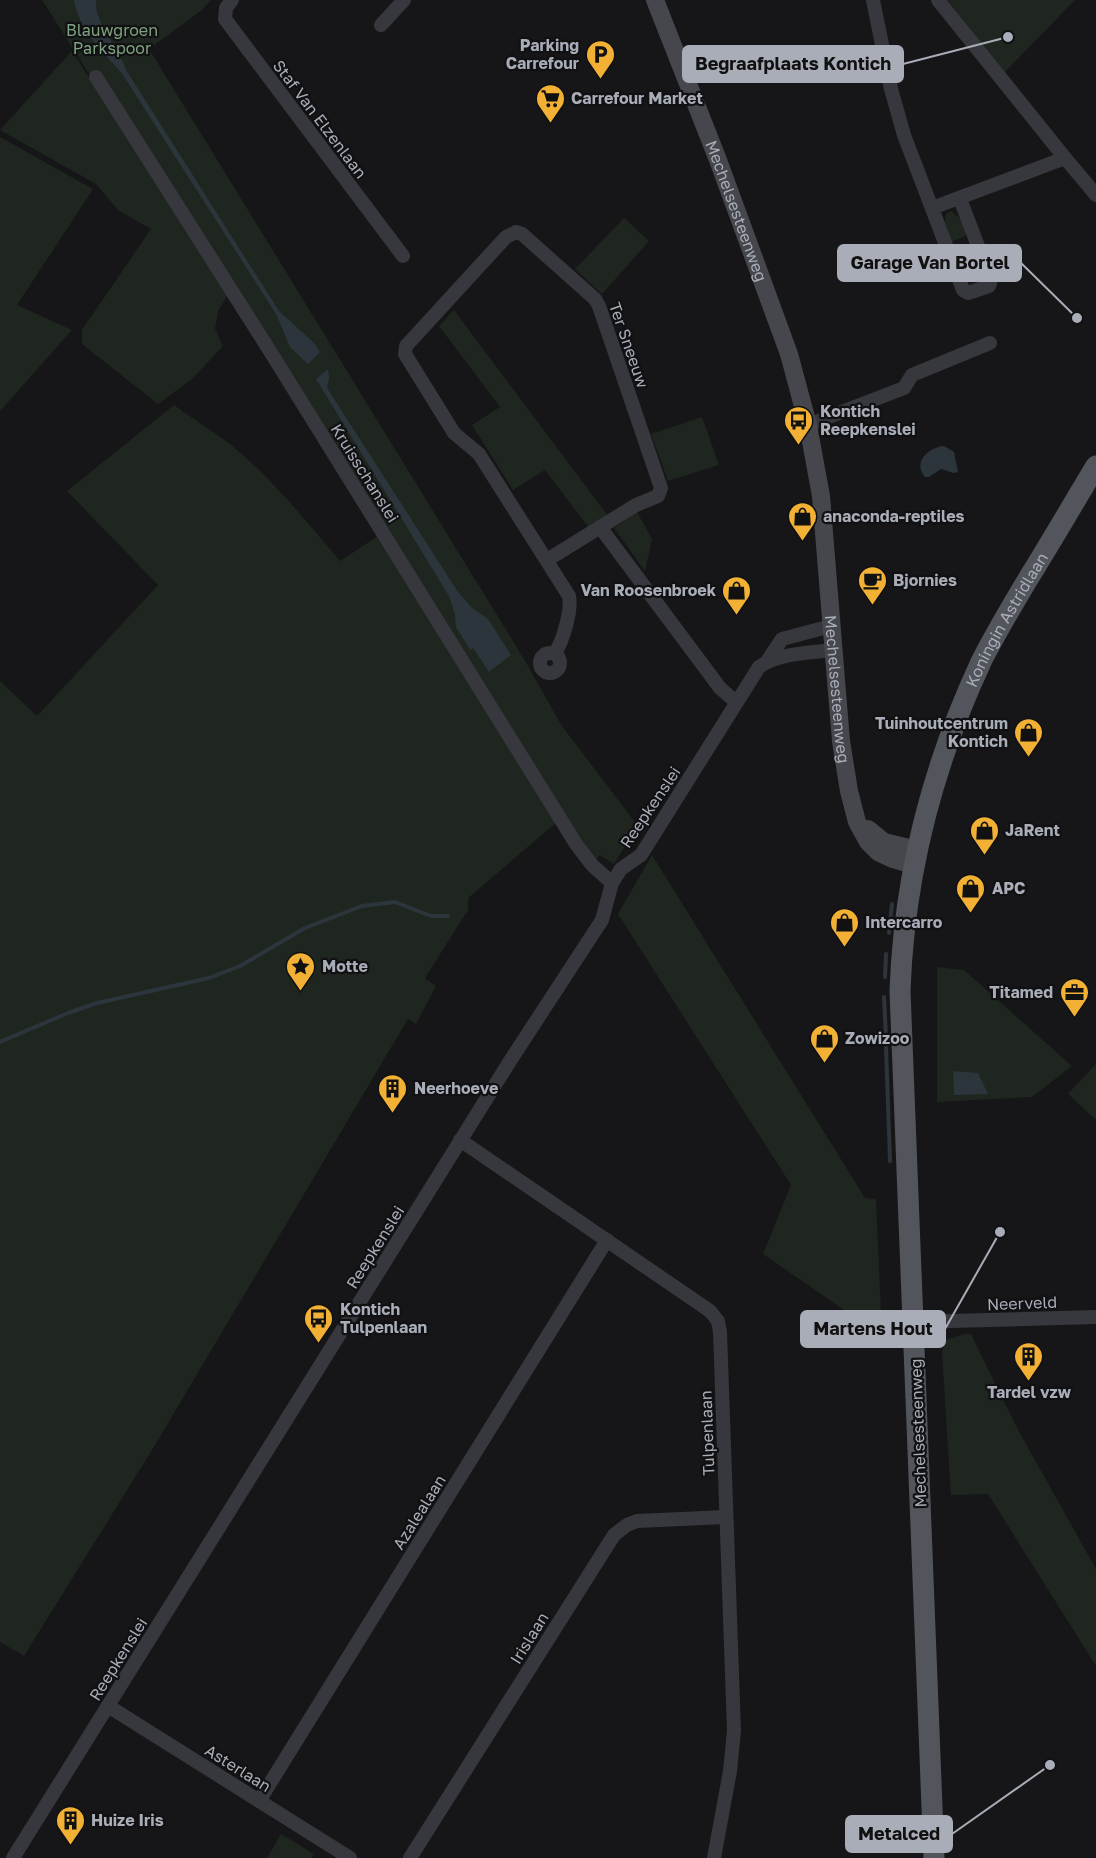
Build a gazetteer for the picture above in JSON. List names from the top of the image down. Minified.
{"streets":{"main road":["Mechelsesteenweg","Koningin Astridlaan"],"street":["Staf Van Elzenlaan","Ter Sneeuw","Kruisschanslei","Reepkenslei","Neerveld","Tulpenlaan","Azalealaan","Irislaan","Asterlaan"]},"crossings":[["Mechelsesteenweg","Koningin Astridlaan"],["Mechelsesteenweg","Reepkenslei"],["Mechelsesteenweg","Neerveld"],["Kruisschanslei","Reepkenslei"],["Reepkenslei","Tulpenlaan"],["Reepkenslei","Asterlaan"],["Tulpenlaan","Azalealaan"],["Tulpenlaan","Irislaan"],["Azalealaan","Asterlaan"]],"parks":["Blauwgroen Parkspoor"],"places":{"other":["Begraafplaats Kontich","Garage Van Bortel","Martens Hout","Metalced"],"parking":["Parking Carrefour"],"supermarket":["Carrefour Market"],"bus stop":["Kontich Reepkenslei","Kontich Tulpenlaan"],"shop":["anaconda-reptiles","Van Roosenbroek","Tuinhoutcentrum Kontich","JaRent","APC","Intercarro","Zowizoo"],"cafe":["Bjornies"],"place":["Motte"],"office":["Titamed"],"building":["Neerhoeve","Tardel vzw","Huize Iris"]}}
